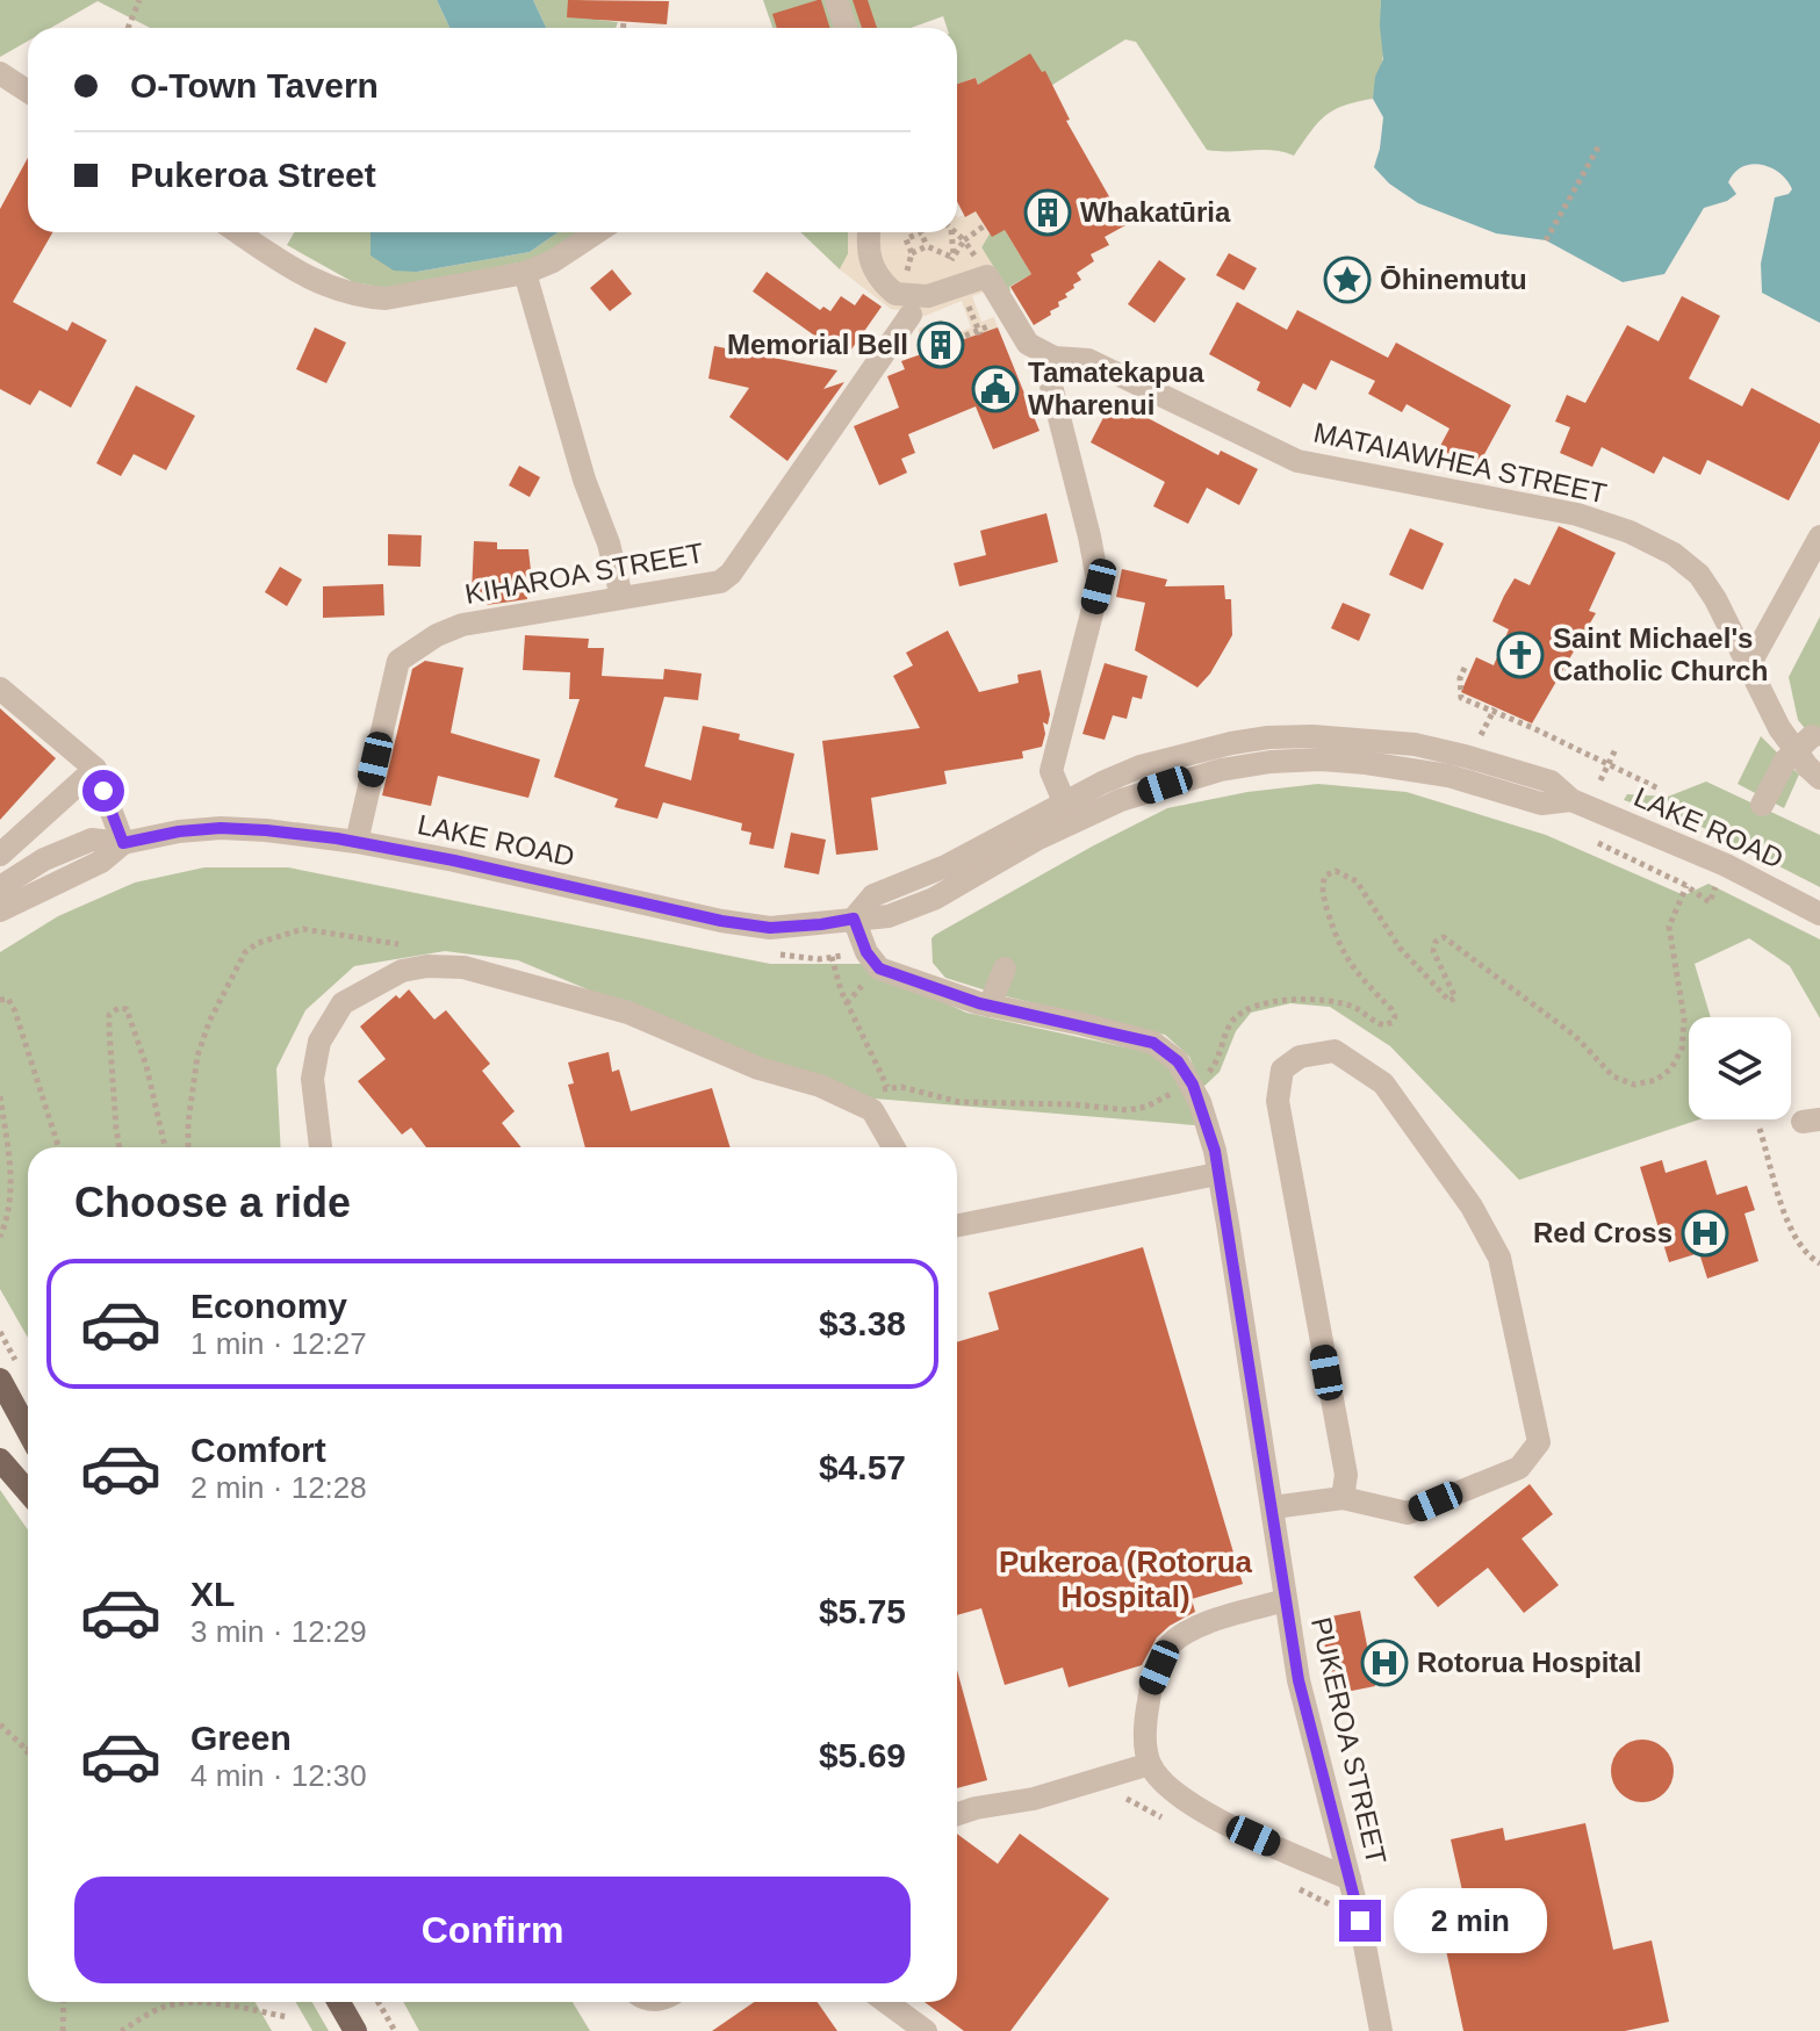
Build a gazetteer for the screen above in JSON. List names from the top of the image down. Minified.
{"streets":{"street":["MATAIAWHEA STREET","KIHAROA STREET","LAKE ROAD","PUKEROA STREET"]},"crossings":[["MATAIAWHEA STREET","KIHAROA STREET"],["KIHAROA STREET","LAKE ROAD"]],"districts":["Pukeroa (Rotorua Hospital)"],"places":{"building":["Whakatūria","Memorial Bell"],"place":["Ōhinemutu"],"public building":["Tamatekapua Wharenui"],"church":["Saint Michael's Catholic Church"],"hospital":["Red Cross","Rotorua Hospital"]},"page":{"banner":["O-Town Tavern","Pukeroa Street"],"heading":"Choose a ride","list":[{"name":"Economy","note":"1 min · 12:27","value":"$3.38"},{"name":"Comfort","note":"2 min · 12:28","value":"$4.57"},{"name":"XL","note":"3 min · 12:29","value":"$5.75"},{"name":"Green","note":"4 min · 12:30","value":"$5.69"}],"buttons":"Confirm","bubble":"2 min"}}
